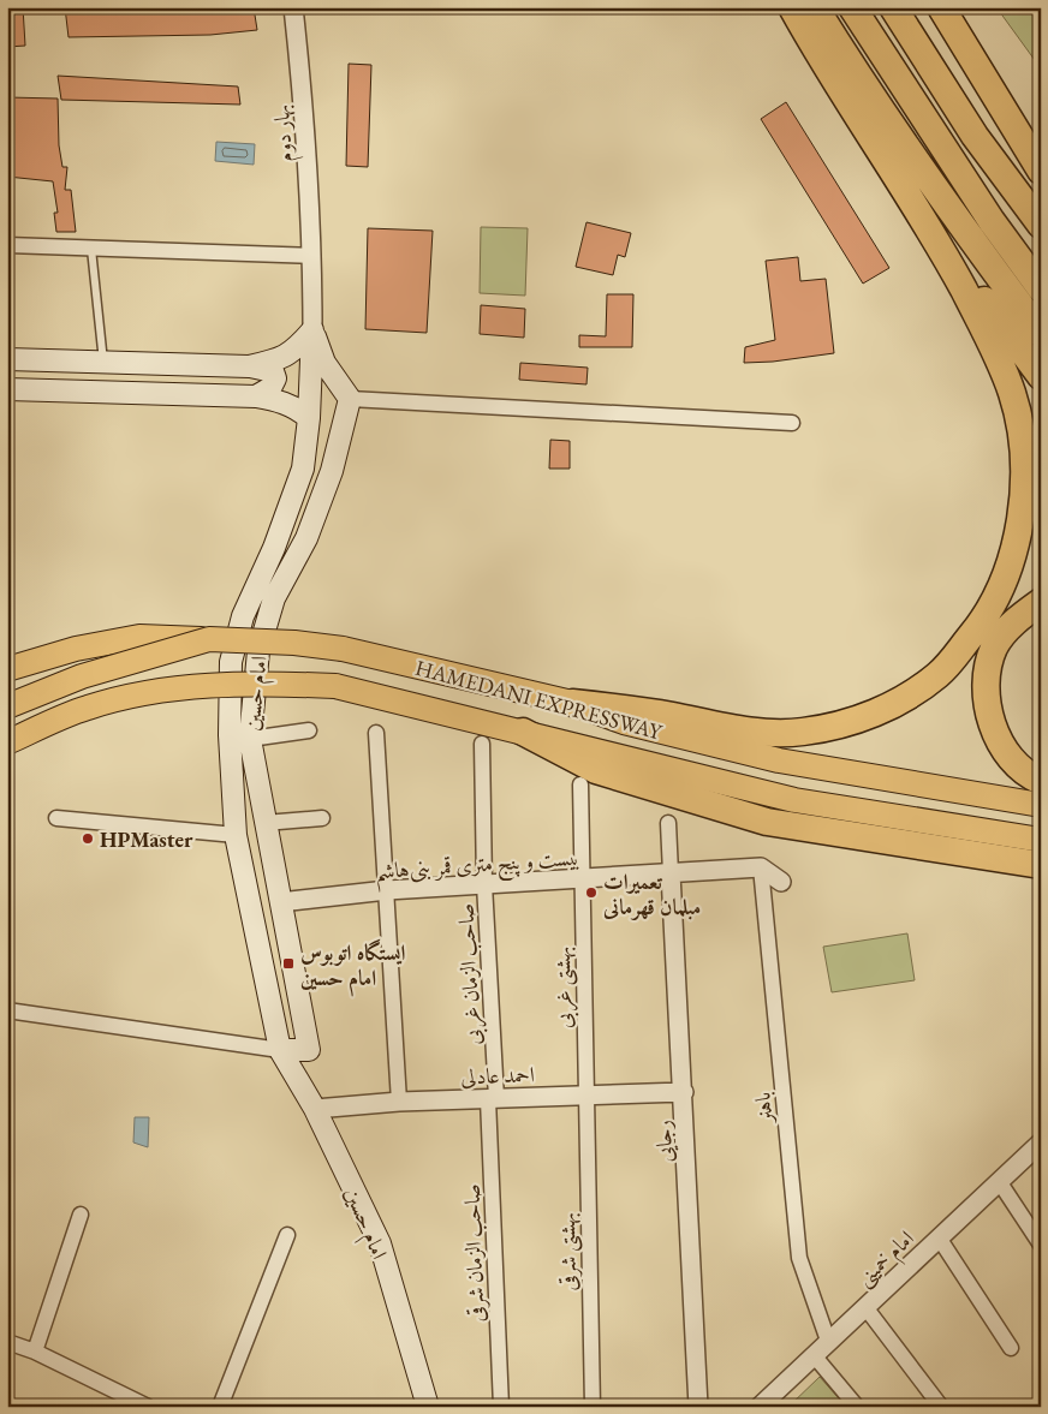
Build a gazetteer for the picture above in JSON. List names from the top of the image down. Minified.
{"streets":{"highway":["HAMEDANI EXPRESSWAY"],"main road":["امام حسین"],"street":["بهار دوم","بیست و پنج متری قمر بنی‌هاشم","صاحب الزمان غربی","بهشتی غربی","احمد عادلی","باهنر","رجایی","بهشتی شرقی","صاحب الزمان شرقی","امام خمینی"]},"crossings":[["بهار دوم","امام حسین"],["امام حسین","بیست و پنج متری قمر بنی‌هاشم"],["امام حسین","احمد عادلی"],["بیست و پنج متری قمر بنی‌هاشم","صاحب الزمان غربی"],["بیست و پنج متری قمر بنی‌هاشم","بهشتی غربی"],["بیست و پنج متری قمر بنی‌هاشم","باهنر"],["بیست و پنج متری قمر بنی‌هاشم","رجایی"],["صاحب الزمان غربی","احمد عادلی"],["صاحب الزمان غربی","صاحب الزمان شرقی"],["بهشتی غربی","احمد عادلی"],["بهشتی غربی","بهشتی شرقی"],["احمد عادلی","رجایی"],["احمد عادلی","بهشتی شرقی"],["احمد عادلی","صاحب الزمان شرقی"],["باهنر","امام خمینی"]],"places":{"other":["HPMaster","تعمیرات مبلمان قهرمانی"],"transit":["ایستگاه اتوبوس امام حسین"]}}
